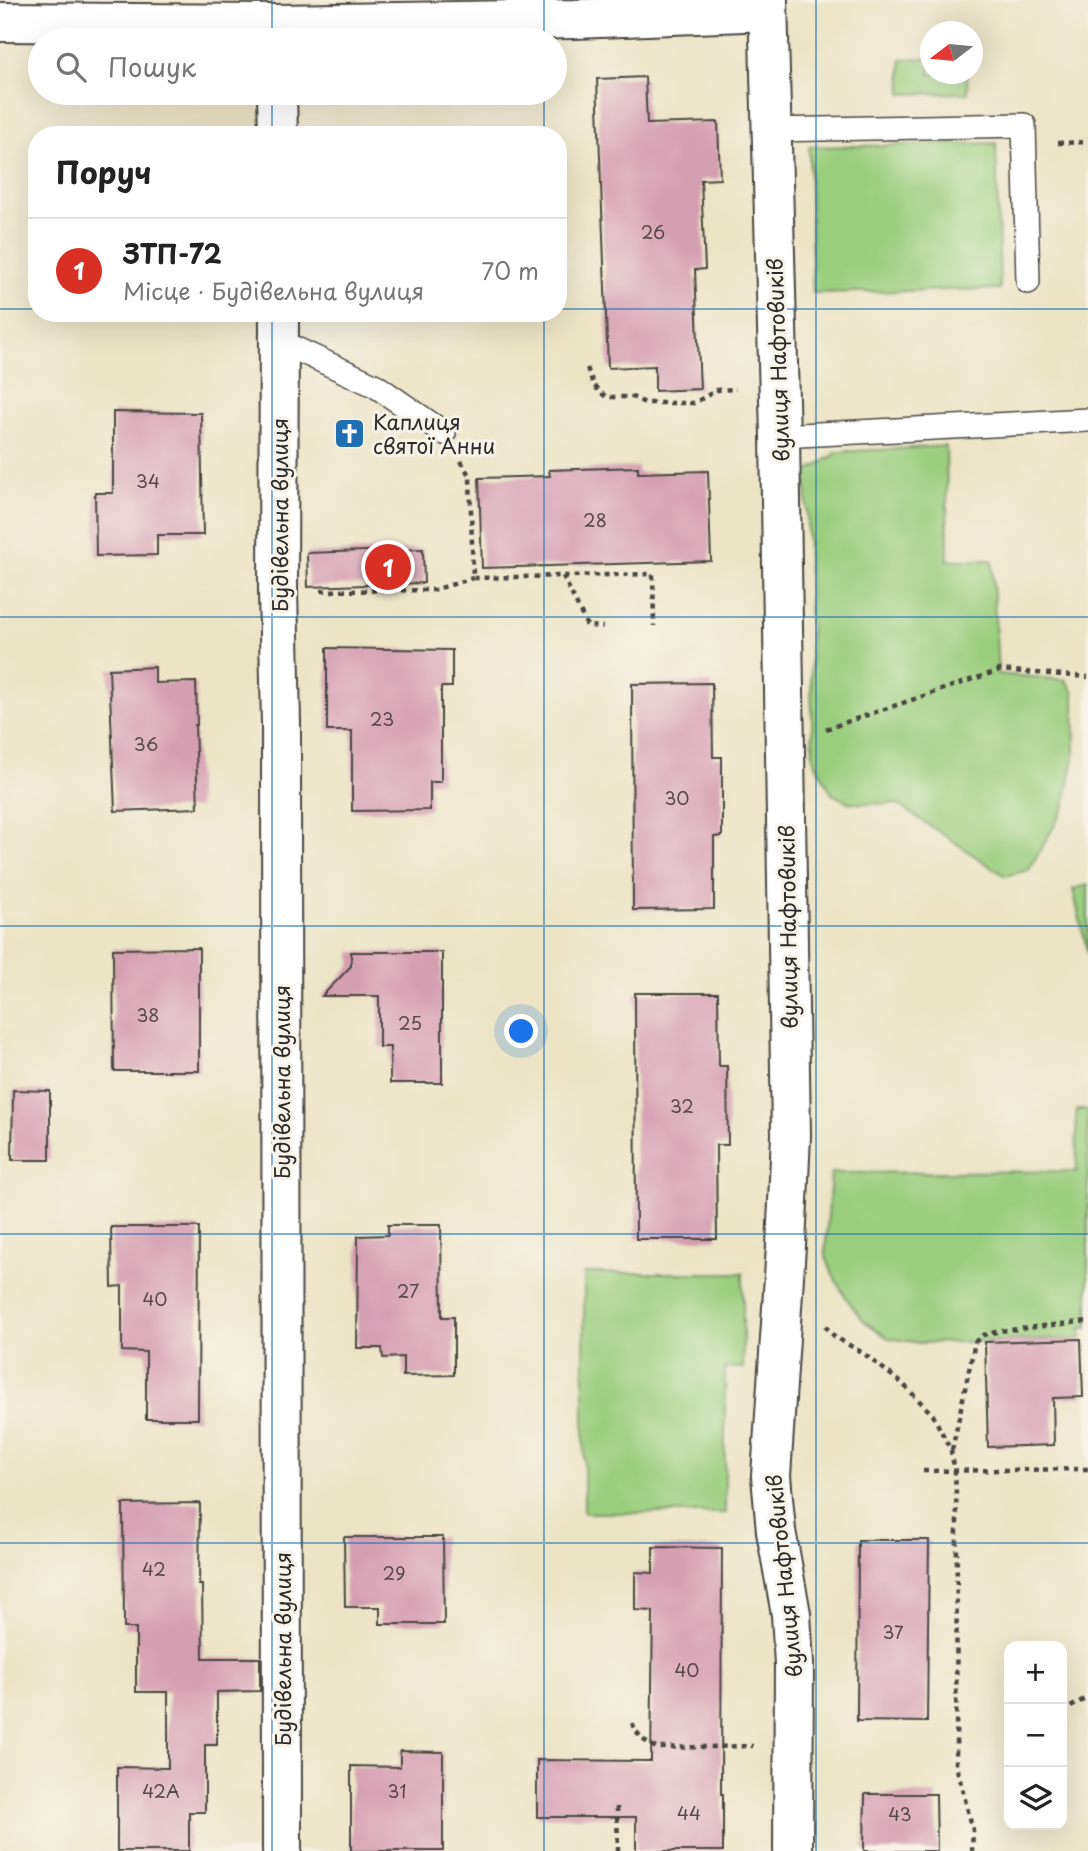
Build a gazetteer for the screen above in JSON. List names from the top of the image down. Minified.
{"streets":{"street":["вулиця Нафтовиків","Будівельна вулиця"]},"places":{"church":["Каплиця святої Анни"]},"house_numbers":["26","34","28","23","36","30","38","25","32","27","40","42","29","37","40","42А","31","44","43"],"north":"left","page":{"search":"Пошук","heading":"Поруч","list":[{"mark":"1","name":"ЗТП-72","note":"Місце · Будівельна вулиця","value":"70 m"}],"pins":"1","map_buttons":["+","−"]}}
